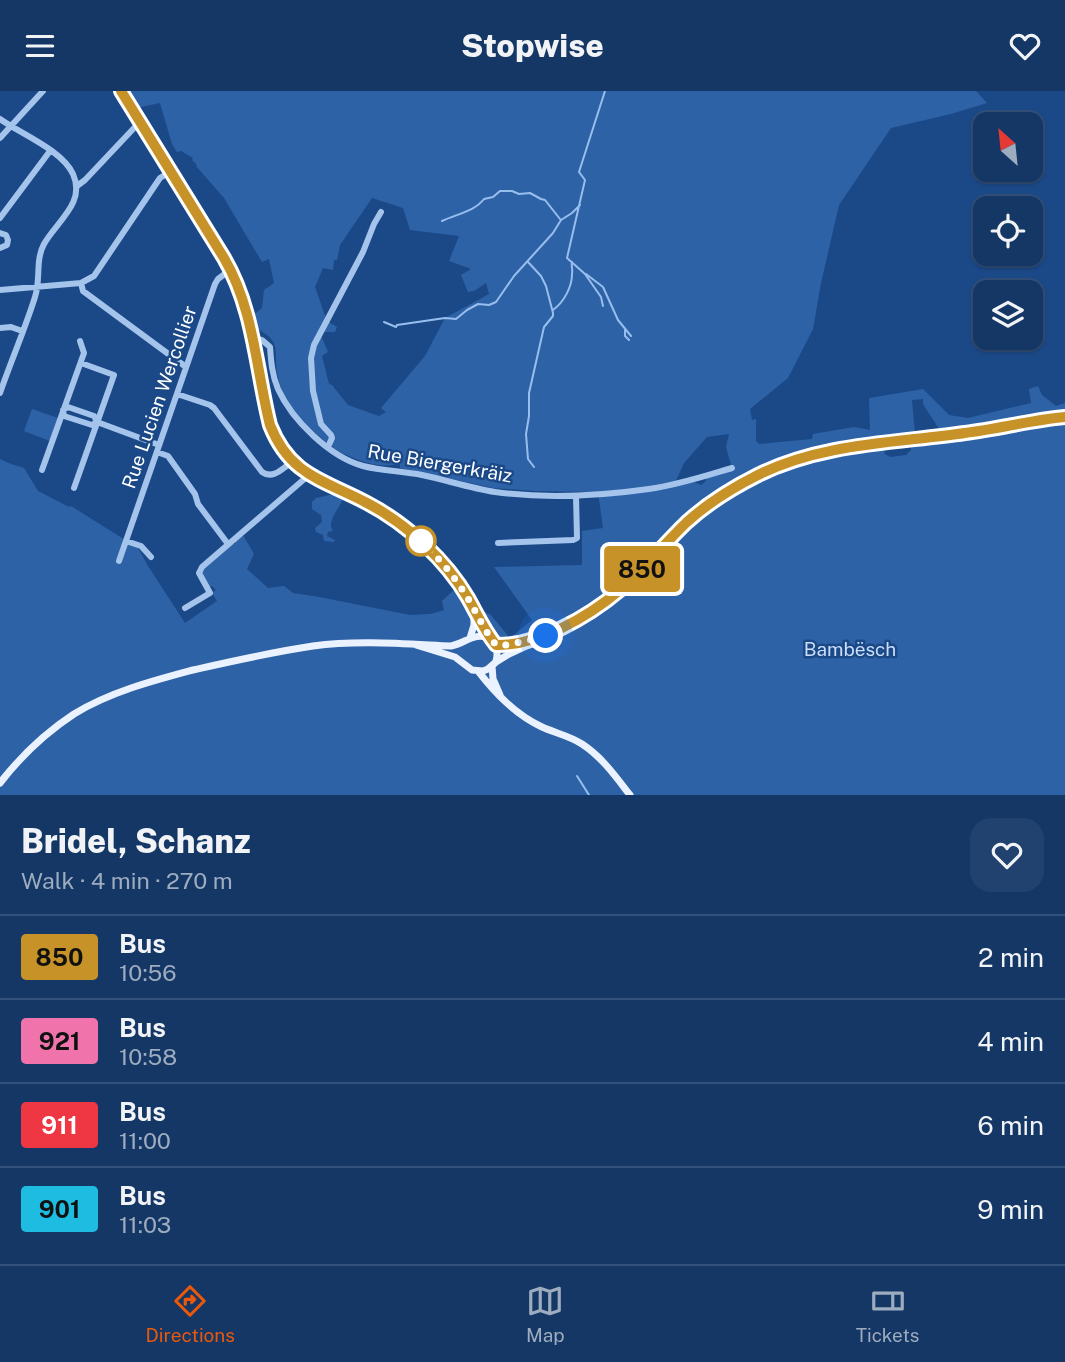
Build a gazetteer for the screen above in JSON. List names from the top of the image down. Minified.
{"streets":{"street":["Rue Lucien Wercollier","Rue Biergerkräiz"]},"parks":["Bambësch"],"lines":["bus line 850"],"north":"top left","page":{"header":"Stopwise","on_map":"850","heading":["Bridel, Schanz","Walk · 4 min · 270 m"],"list":[{"mark":"850","name":"Bus","note":"10:56","value":"2 min"},{"mark":"921","name":"Bus","note":"10:58","value":"4 min"},{"mark":"911","name":"Bus","note":"11:00","value":"6 min"},{"mark":"901","name":"Bus","note":"11:03","value":"9 min"}],"tabs":["Directions","Map","Tickets"]}}
